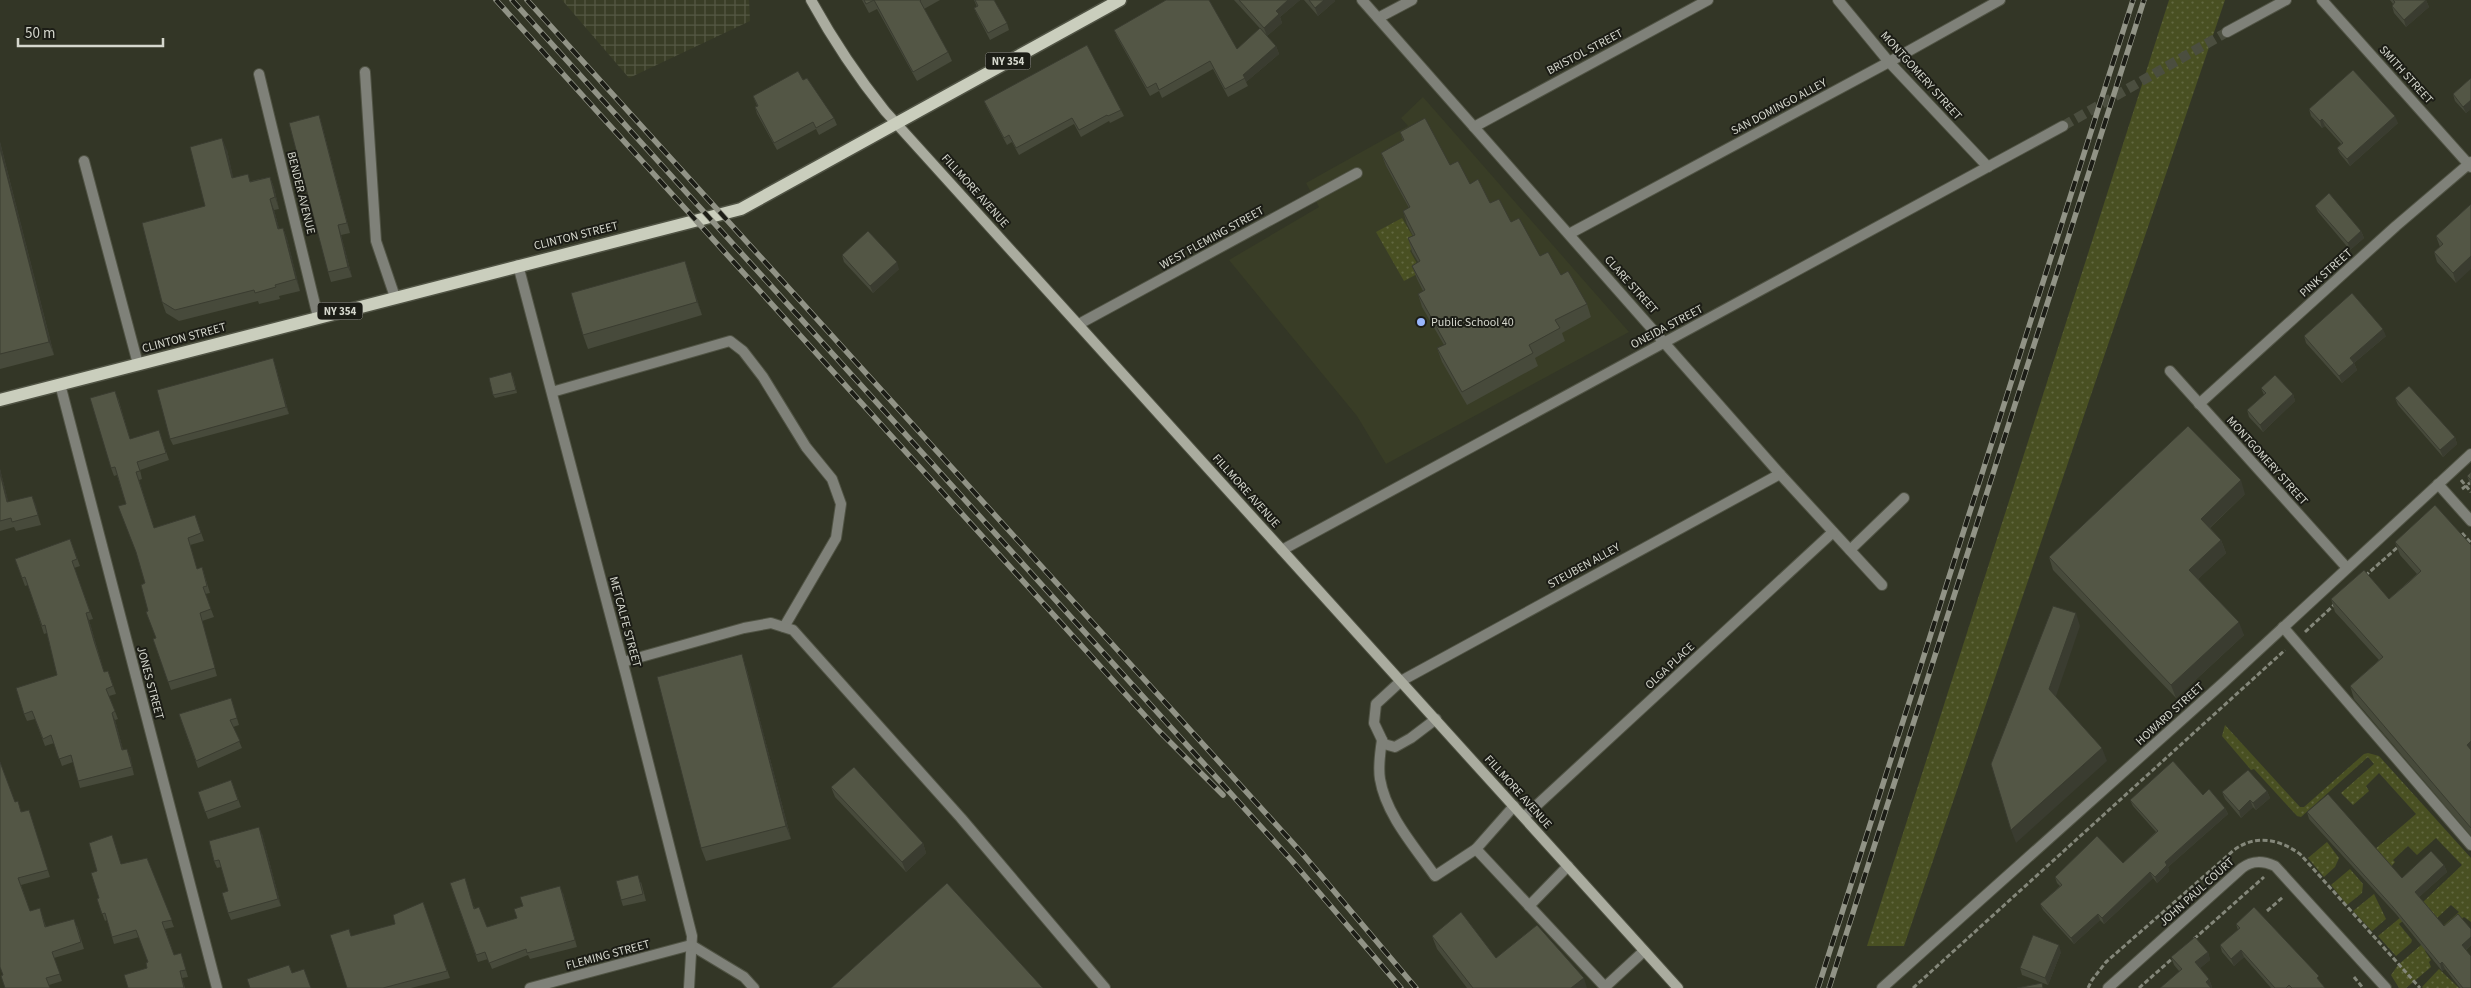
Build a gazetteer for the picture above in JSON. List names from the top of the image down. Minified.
{"streets":{"main road":["NY 354","CLINTON STREET"],"street":["BRISTOL STREET","SMITH STREET","MONTGOMERY STREET","SAN DOMINGO ALLEY","FILLMORE AVENUE","BENDER AVENUE","WEST FLEMING STREET","PINK STREET","CLARE STREET","ONEIDA STREET","STEUBEN ALLEY","METCALFE STREET","OLGA PLACE","JONES STREET","HOWARD STREET","JOHN PAUL COURT","FLEMING STREET"]},"crossings":[["BRISTOL STREET","CLARE STREET"],["SMITH STREET","PINK STREET"],["MONTGOMERY STREET","SAN DOMINGO ALLEY"],["MONTGOMERY STREET","PINK STREET"],["MONTGOMERY STREET","ONEIDA STREET"],["MONTGOMERY STREET","HOWARD STREET"],["SAN DOMINGO ALLEY","CLARE STREET"],["FILLMORE AVENUE","CLINTON STREET"],["FILLMORE AVENUE","WEST FLEMING STREET"],["FILLMORE AVENUE","ONEIDA STREET"],["FILLMORE AVENUE","STEUBEN ALLEY"],["FILLMORE AVENUE","OLGA PLACE"],["BENDER AVENUE","CLINTON STREET"],["CLINTON STREET","METCALFE STREET"],["CLINTON STREET","JONES STREET"],["CLARE STREET","ONEIDA STREET"],["CLARE STREET","STEUBEN ALLEY"],["CLARE STREET","OLGA PLACE"],["METCALFE STREET","FLEMING STREET"]],"places":["Public School 40"],"scale_bar":"50 m"}
